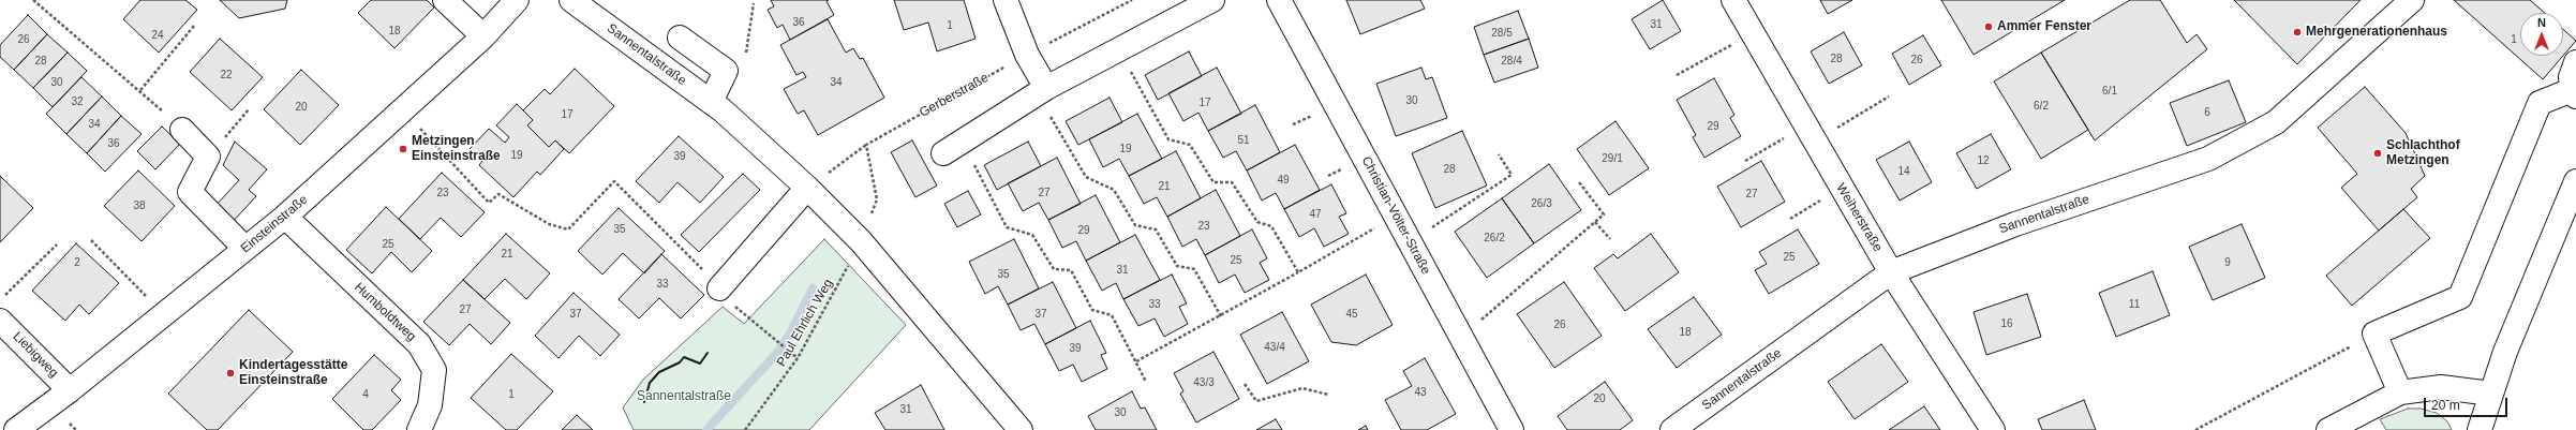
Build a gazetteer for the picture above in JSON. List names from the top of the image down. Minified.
{"streets":{"street":["Sannentalstraße","Christian-Völter-Straße","Weiherstraße","Einsteinstraße","Humboldtweg","Liebigweg"],"path":["Gerberstraße","Paul Ehrlich Weg"]},"crossings":[["Sannentalstraße","Gerberstraße"],["Sannentalstraße","Weiherstraße"],["Sannentalstraße","Paul Ehrlich Weg"],["Einsteinstraße","Humboldtweg"],["Einsteinstraße","Liebigweg"]],"parks":["Sannentalstraße"],"places":["Ammer Fenster","Mehrgenerationenhaus","Metzingen Einsteinstraße","Schlachthof Metzingen","Kindertagesstätte Einsteinstraße"],"house_numbers":["36","31","1","18","28/5","24","26","1","28","26","28","28/4","22","30","34","6/1","30","32","17","6/2","20","6","17","34","29","51","36","19","19","39","29/1","12","28","14","49","21","23","27","27","26/3","38","47","23","35","29","26/2","25","21","25","25","2","9","31","35","33","33","11","27","37","37","45","16","26","18","43/4","39","43/3","43","4","1","20","31","30"],"scale_bar":"20 m","north":"top"}
